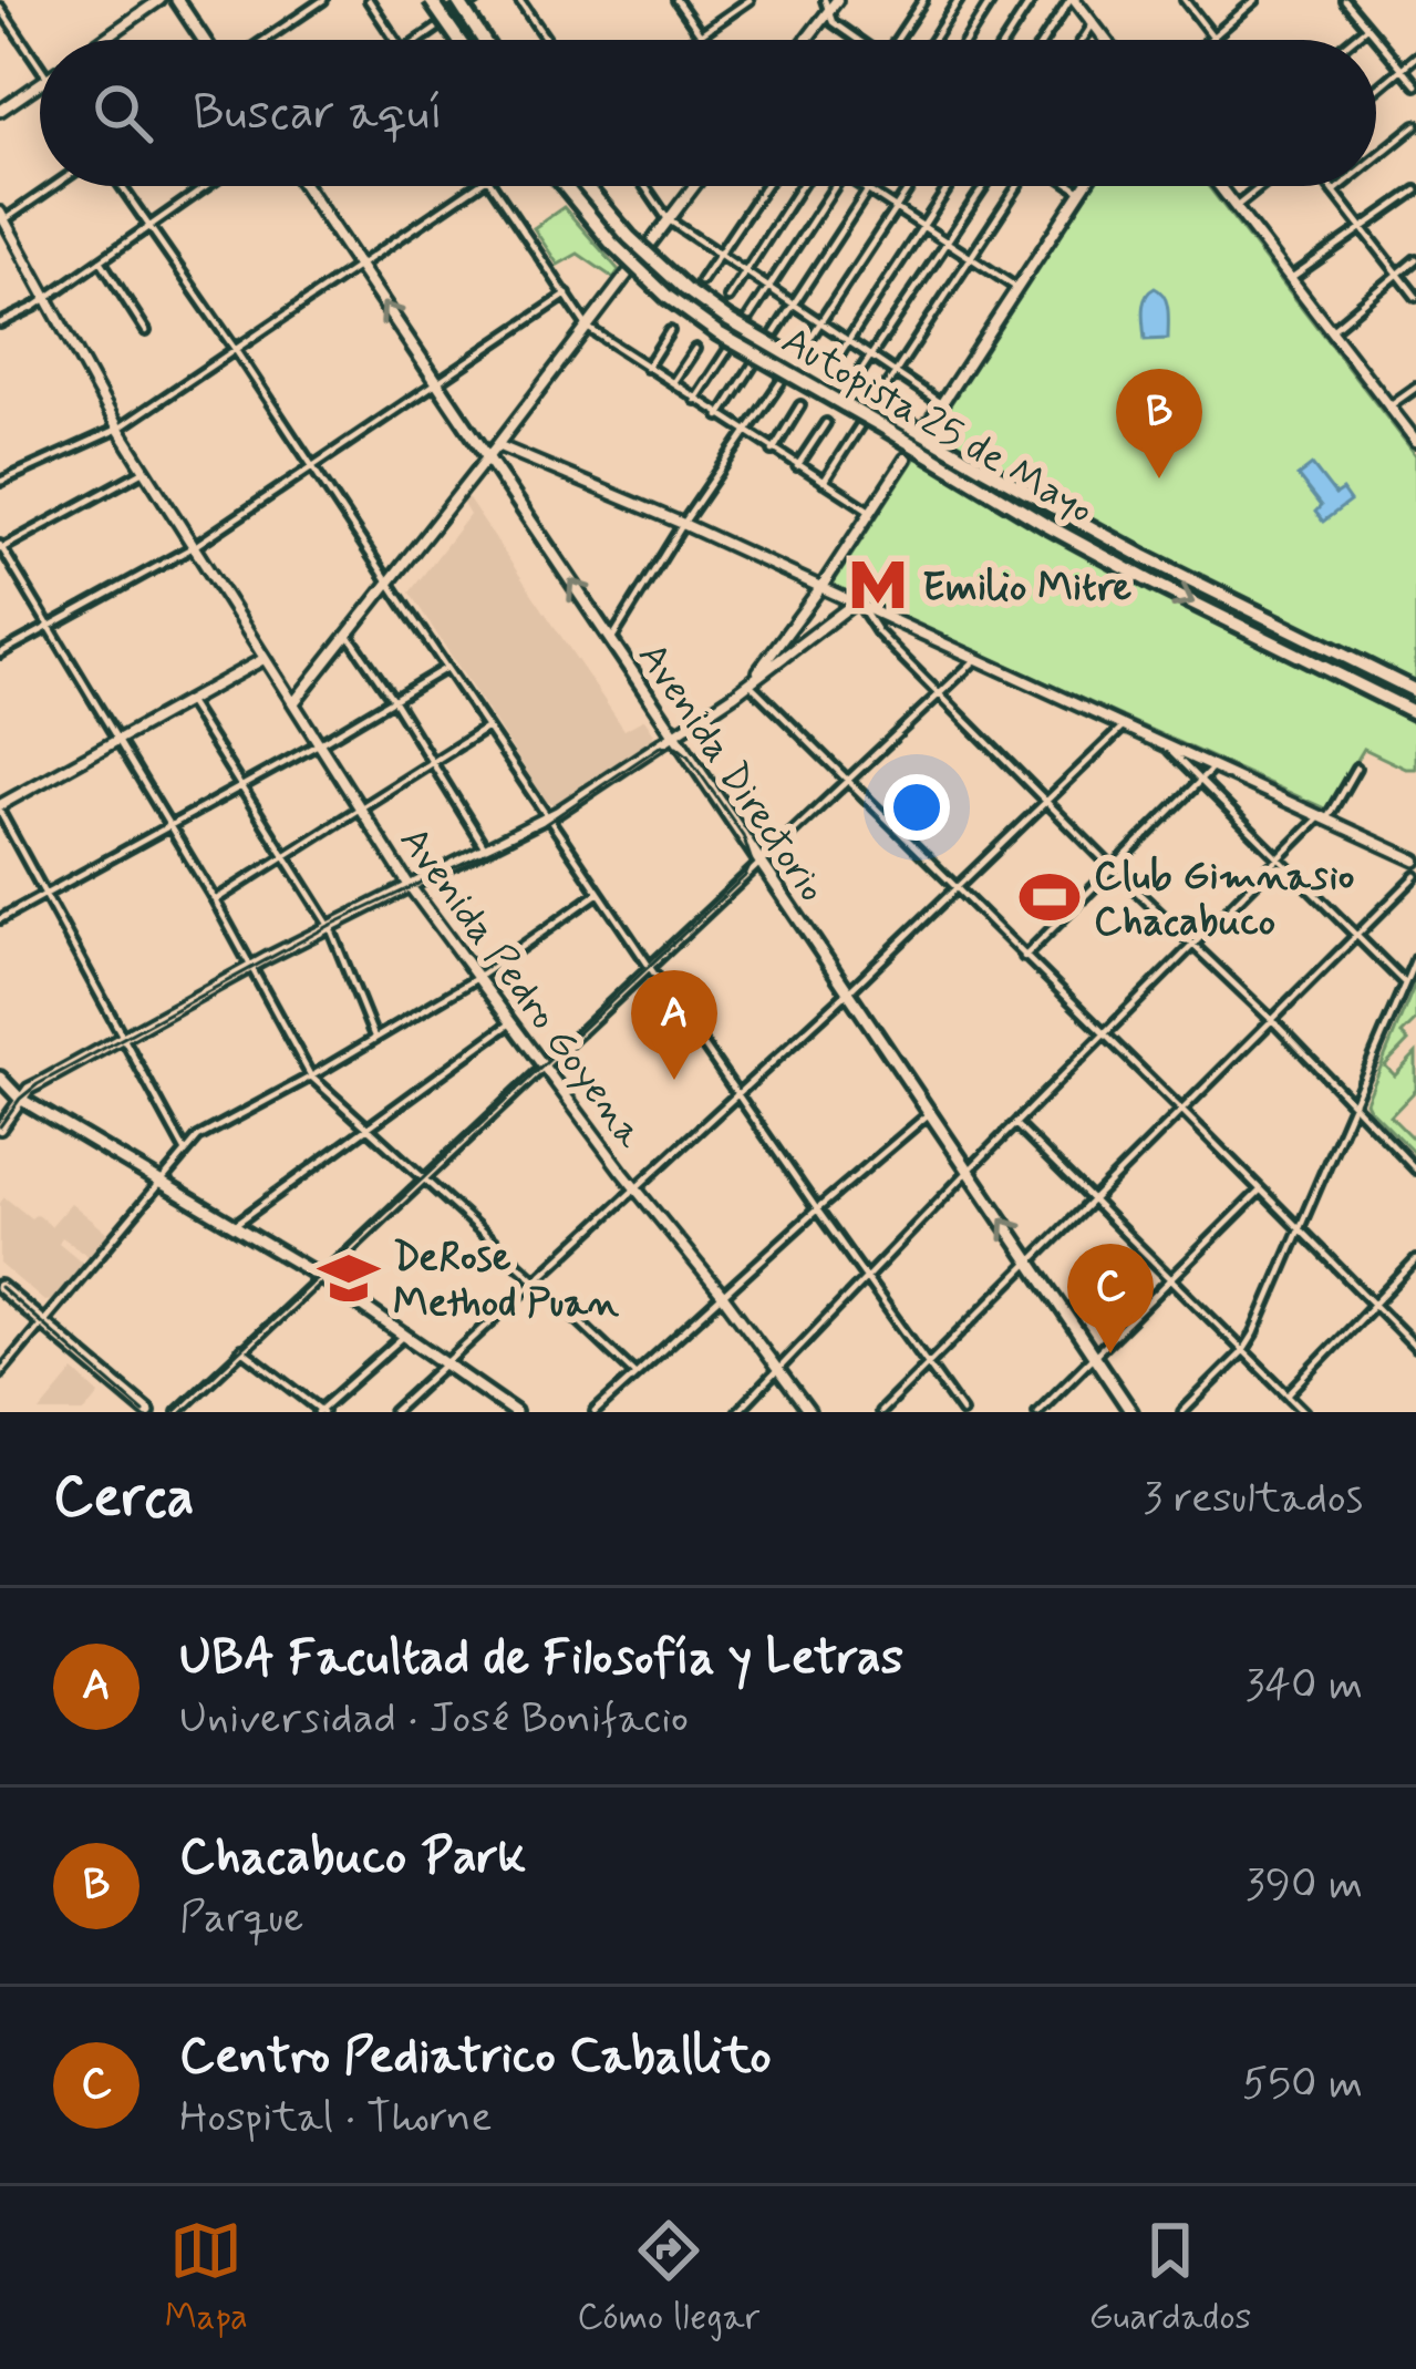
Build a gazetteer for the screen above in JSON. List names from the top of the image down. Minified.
{"streets":{"highway":["Autopista 25 de Mayo"],"main road":["Avenida Directorio"],"street":["Avenida Pedro Goyena"]},"places":{"metro station":["Emilio Mitre"],"sports":["Club Gimnasio Chacabuco"],"school or university":["DeRose Method Puan"]},"page":{"search":"Buscar aquí","pins":["B","A","C"],"heading":["Cerca","3 resultados"],"list":[{"mark":"A","name":"UBA Facultad de Filosofía y Letras","note":"Universidad · José Bonifacio","value":"340 m"},{"mark":"B","name":"Chacabuco Park","note":"Parque","value":"390 m"},{"mark":"C","name":"Centro Pediatrico Caballito","note":"Hospital · Thorne","value":"550 m"}],"nav":["Mapa","Cómo llegar","Guardados"]}}
